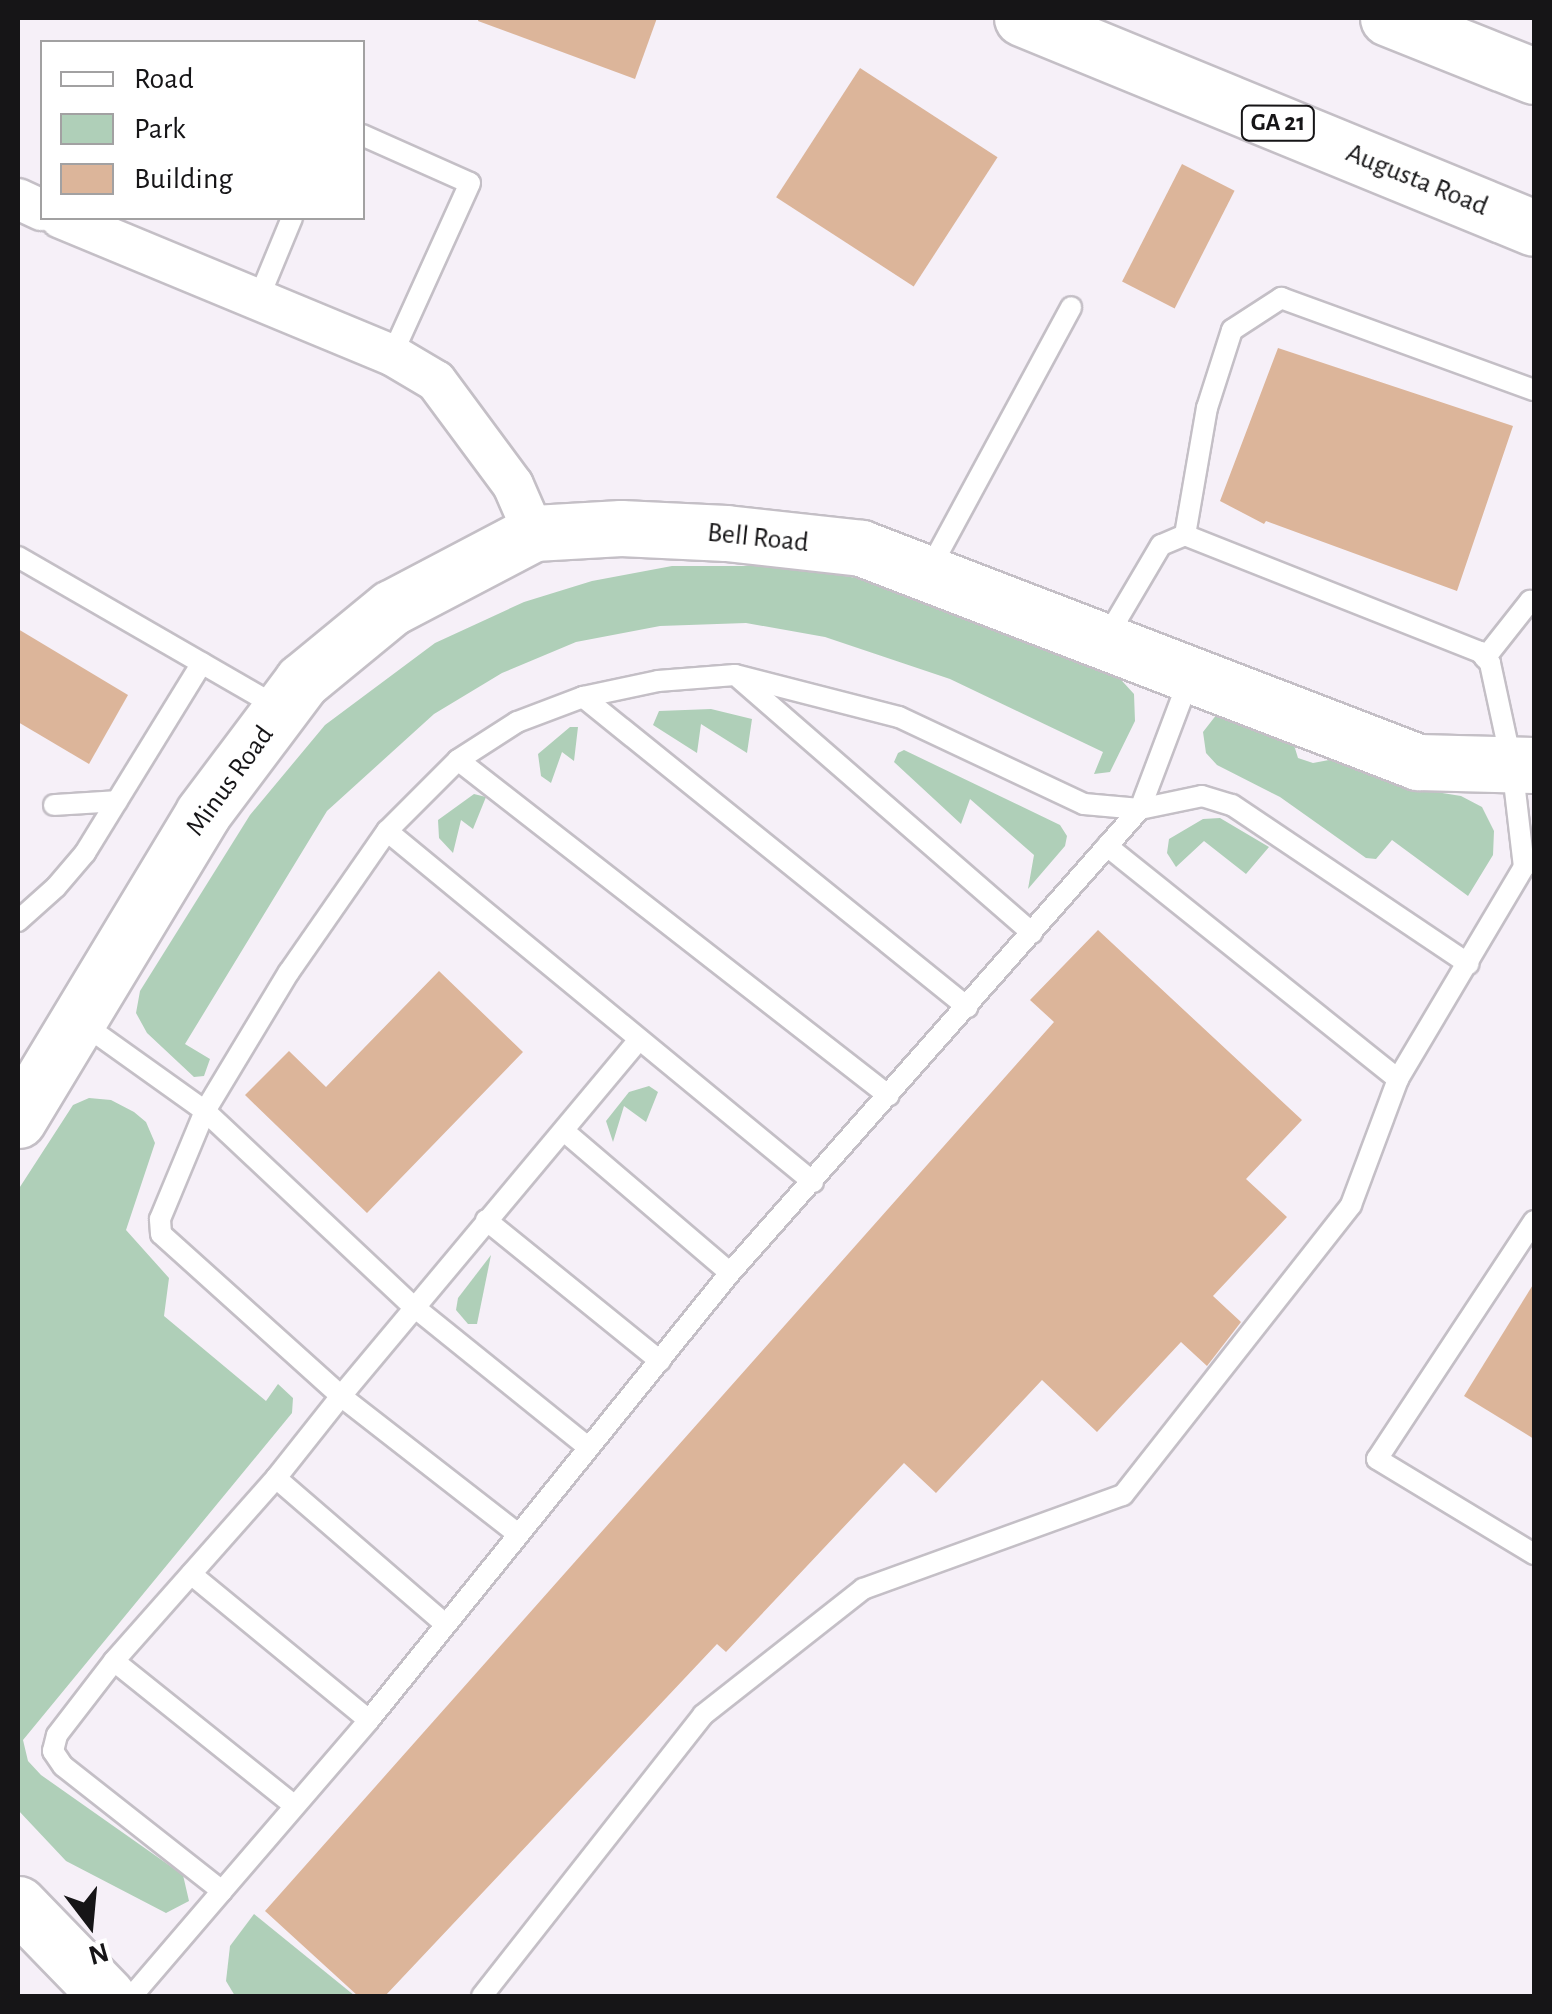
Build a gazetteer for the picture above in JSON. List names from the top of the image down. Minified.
{"streets":{"main road":["GA 21","Augusta Road","Bell Road","Minus Road"]},"crossings":[["Bell Road","Minus Road"]],"legend":["Road","Park","Building"],"north":"bottom"}
